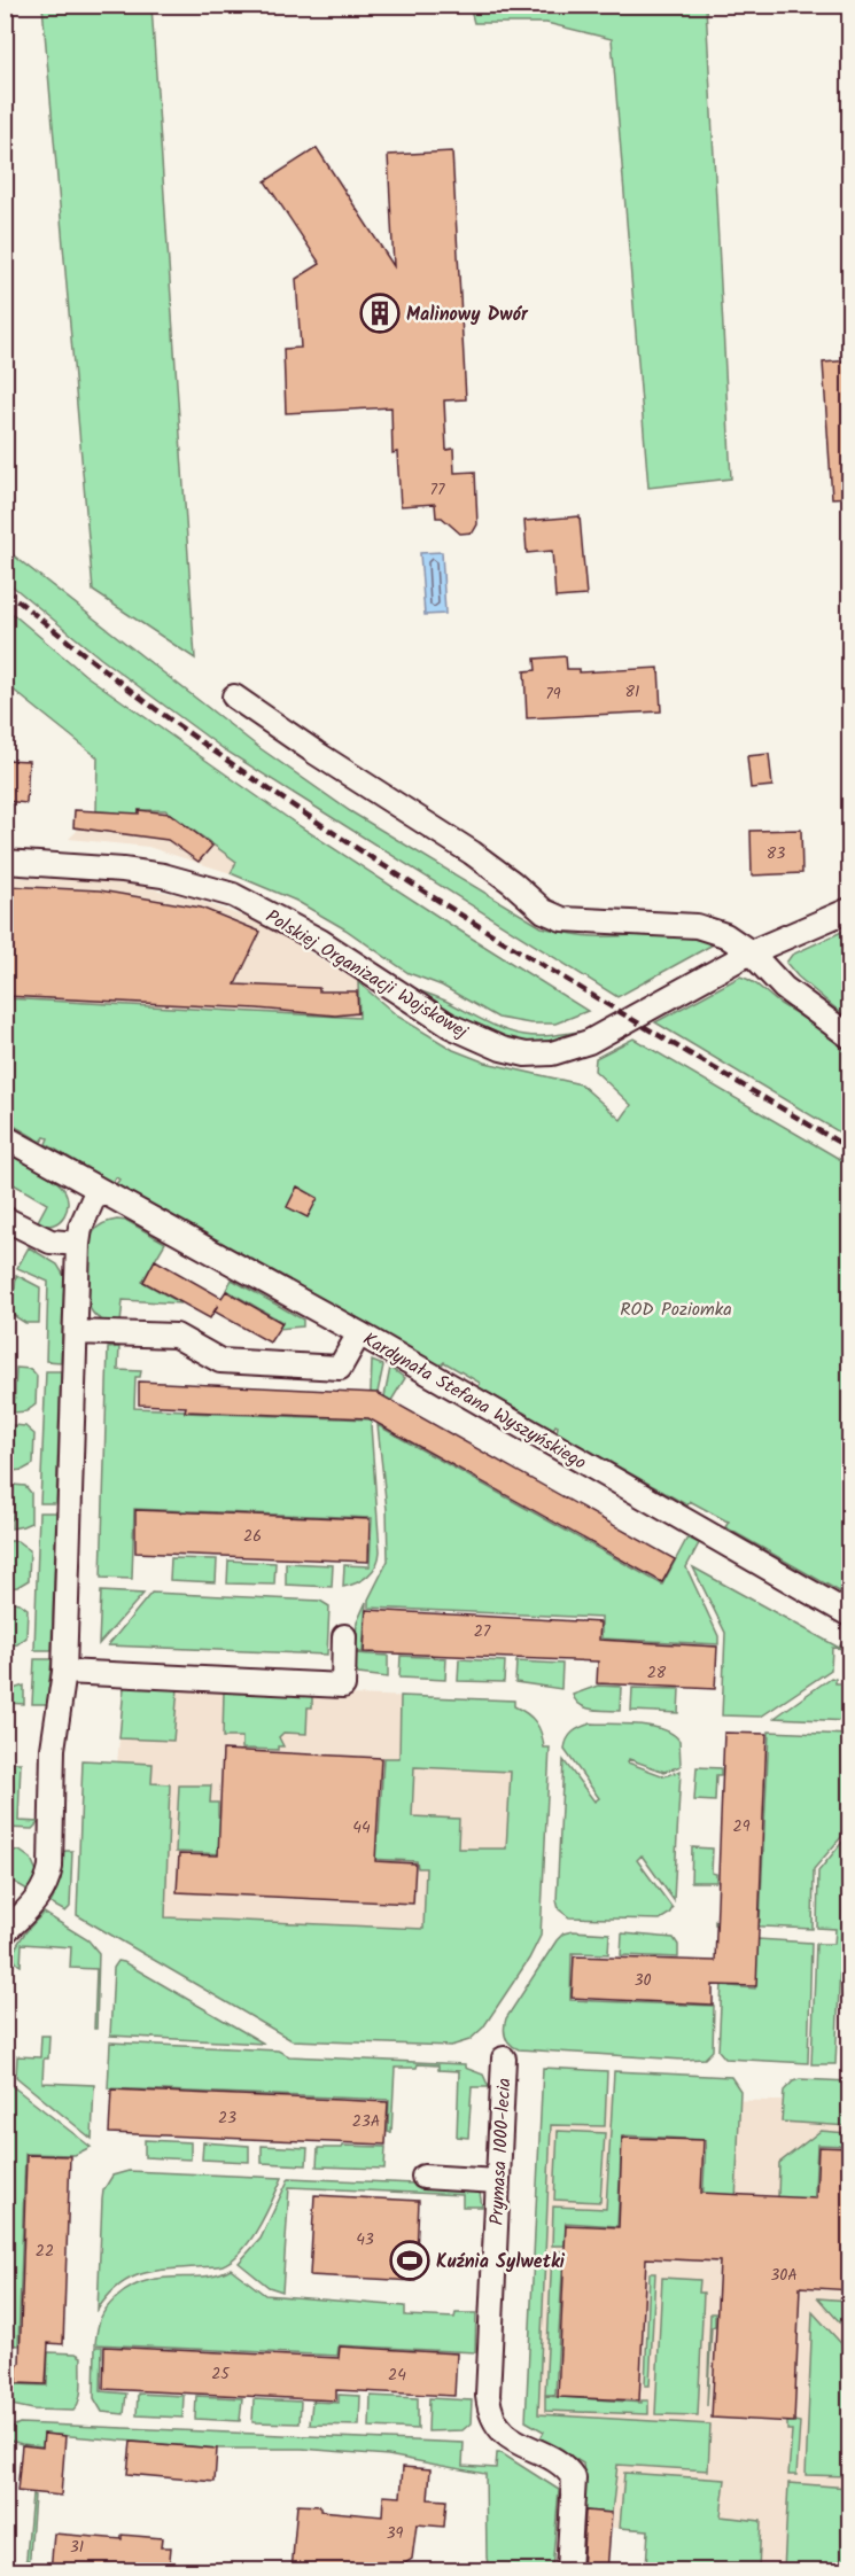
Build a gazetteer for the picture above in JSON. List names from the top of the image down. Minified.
{"streets":{"street":["Polskiej Organizacji Wojskowej","Kardynała Stefana Wyszyńskiego","Prymasa 1000-lecia"]},"parks":["ROD Poziomka"],"places":{"building":["Malinowy Dwór"],"sports":["Kuźnia Sylwetki"]},"house_numbers":["77","81","79","83","26","27","28","29","44","30","23","23A","43","22","30A","25","24","39","31"]}
